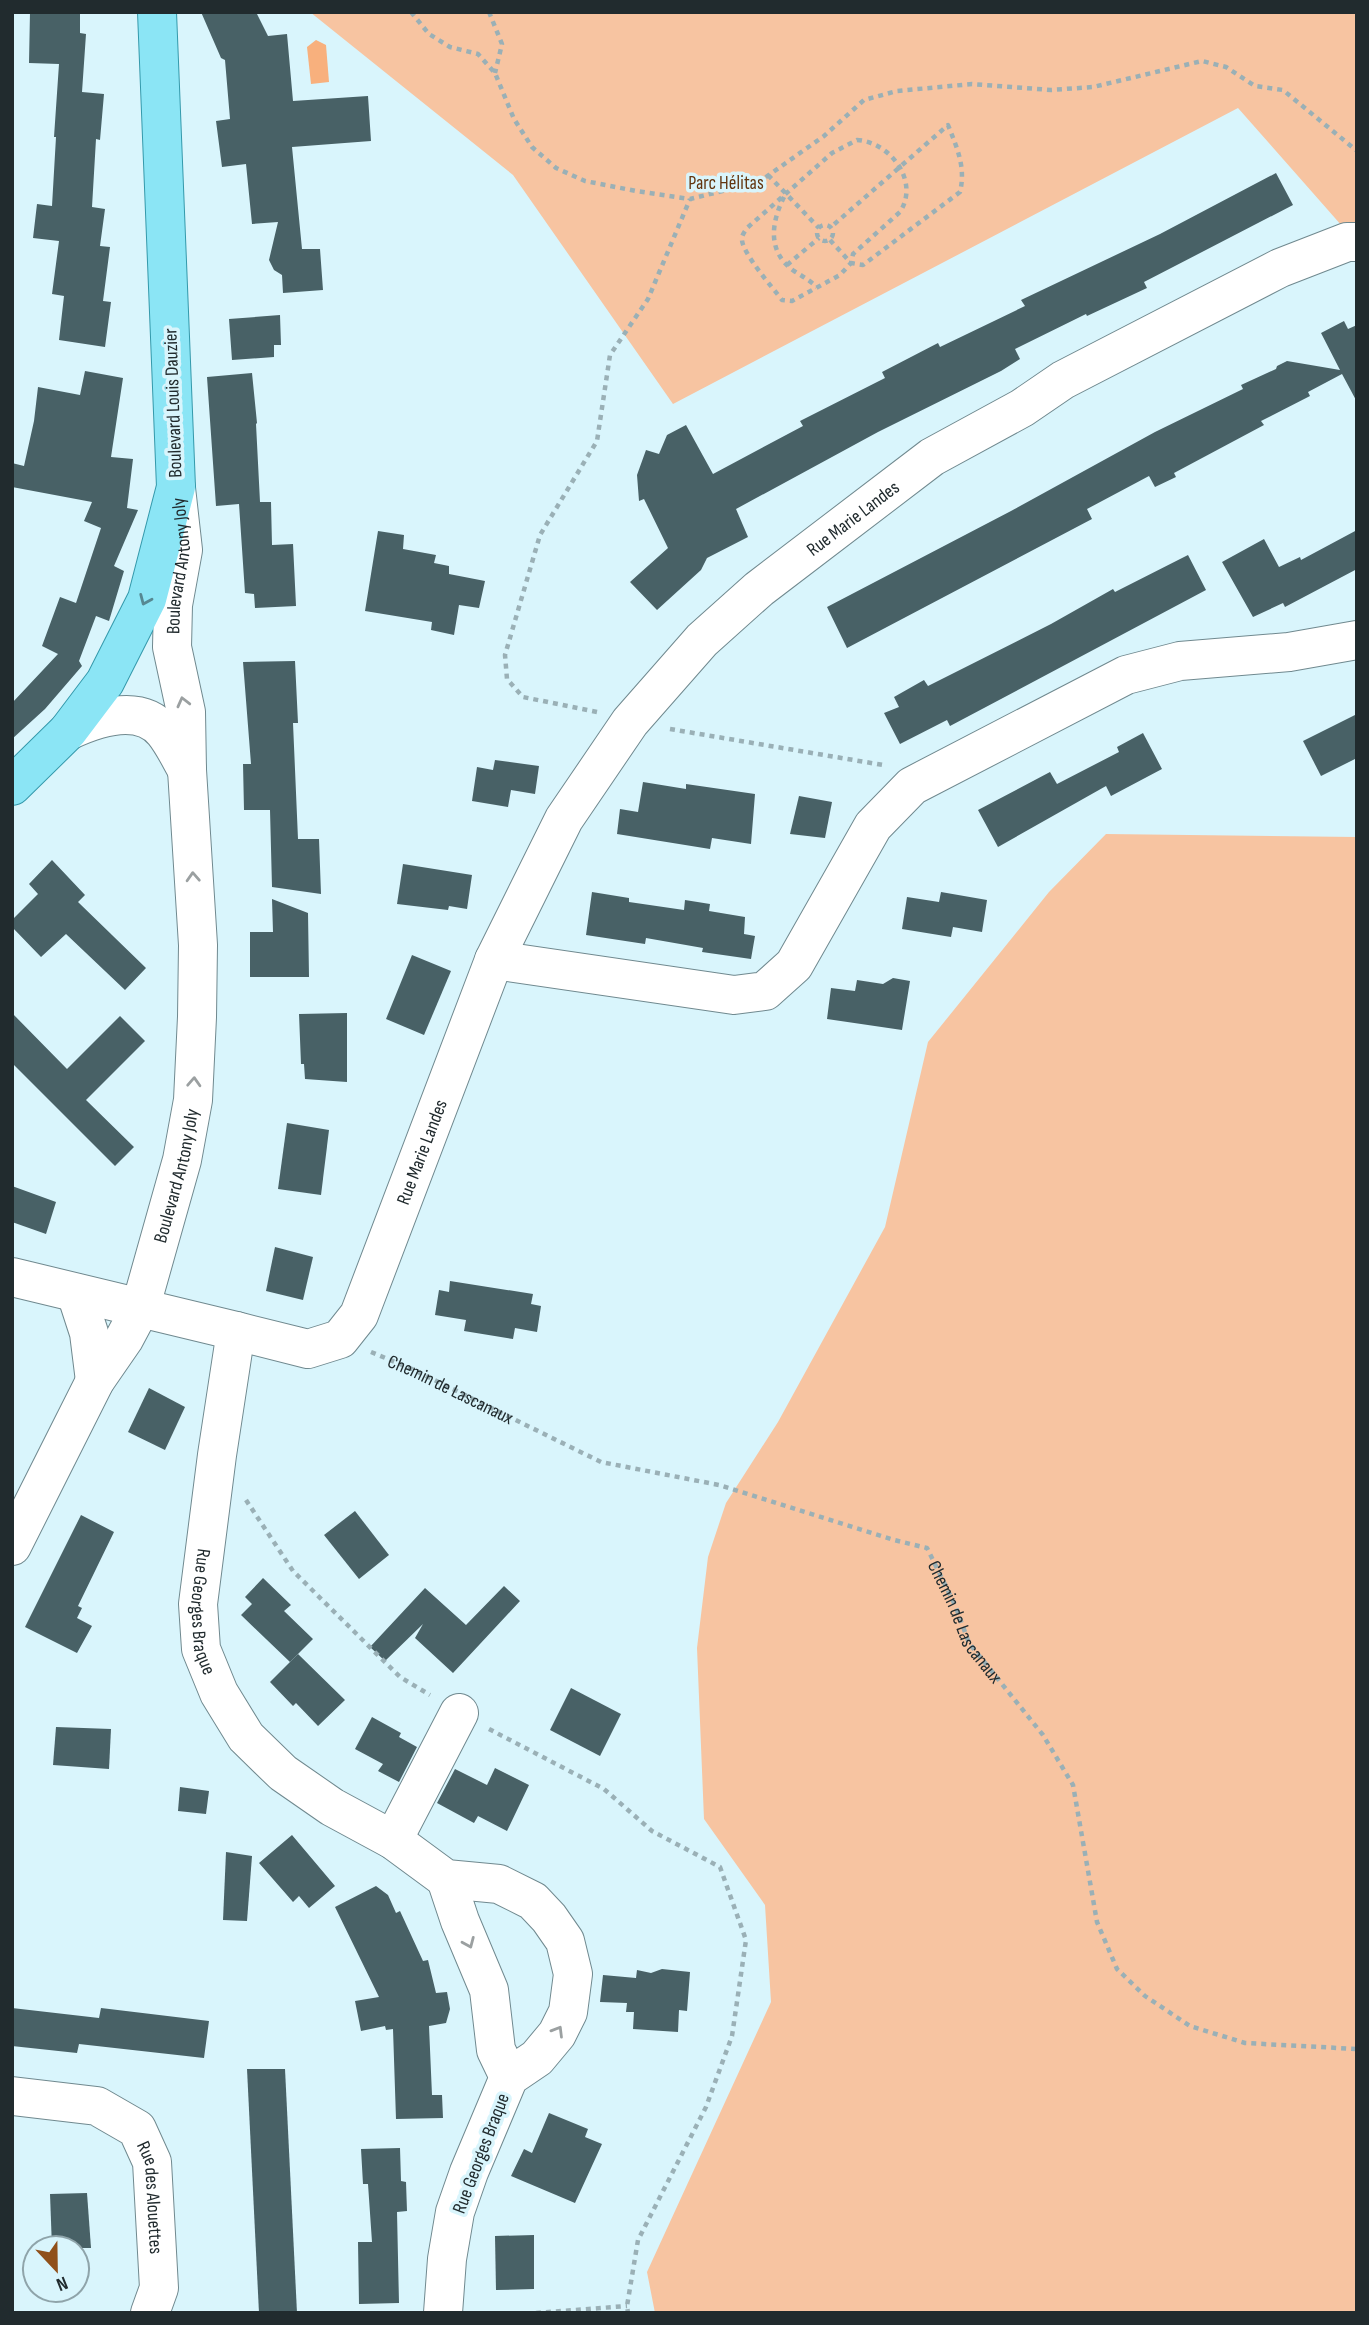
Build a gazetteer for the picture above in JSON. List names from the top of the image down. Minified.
{"streets":{"main road":["Boulevard Louis Dauzier"],"street":["Rue Marie Landes","Boulevard Antony Joly","Rue Georges Braque","Rue des Alouettes"],"path":["Chemin de Lascanaux"]},"crossings":[["Boulevard Louis Dauzier","Boulevard Antony Joly"],["Rue Marie Landes","Chemin de Lascanaux"]],"one_way":["Boulevard Antony Joly"],"parks":["Parc Hélitas"],"north":"bottom"}
